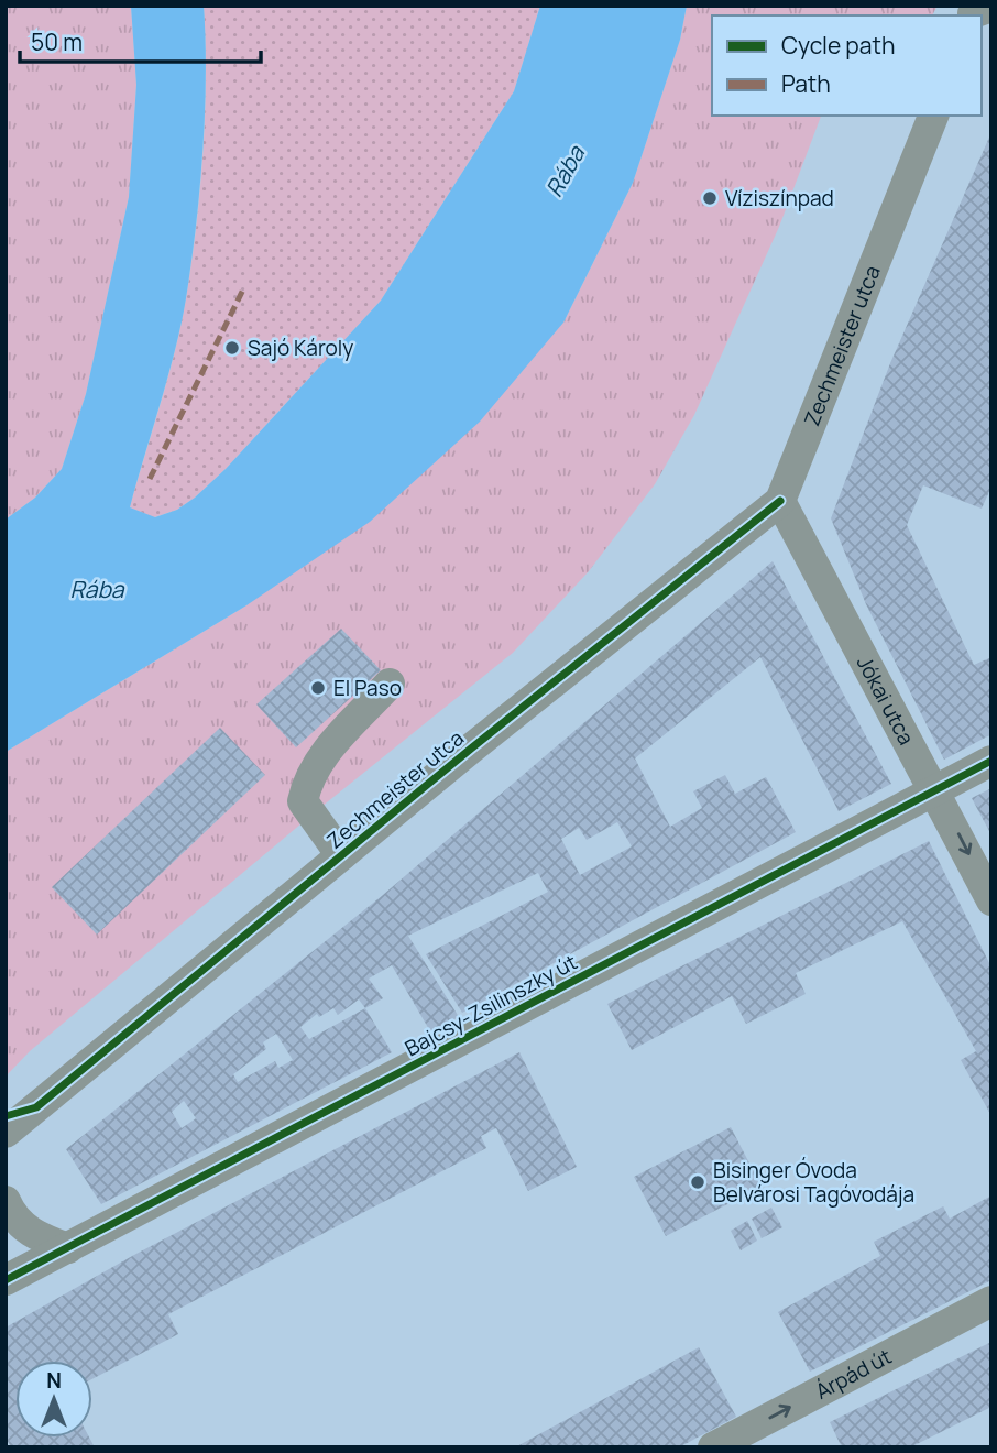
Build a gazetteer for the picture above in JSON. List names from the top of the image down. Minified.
{"streets":{"street":["Zechmeister utca","Jókai utca","Bajcsy-Zsilinszky út","Árpád út"]},"crossings":[["Zechmeister utca","Jókai utca"],["Jókai utca","Bajcsy-Zsilinszky út"]],"one_way":["Árpád út"],"water":["Rába"],"places":["Víziszínpad","Sajó Károly","El Paso","Bisinger Óvoda Belvárosi Tagóvodája"],"legend":["Cycle path","Path"],"scale_bar":"50 m","north":"top"}
